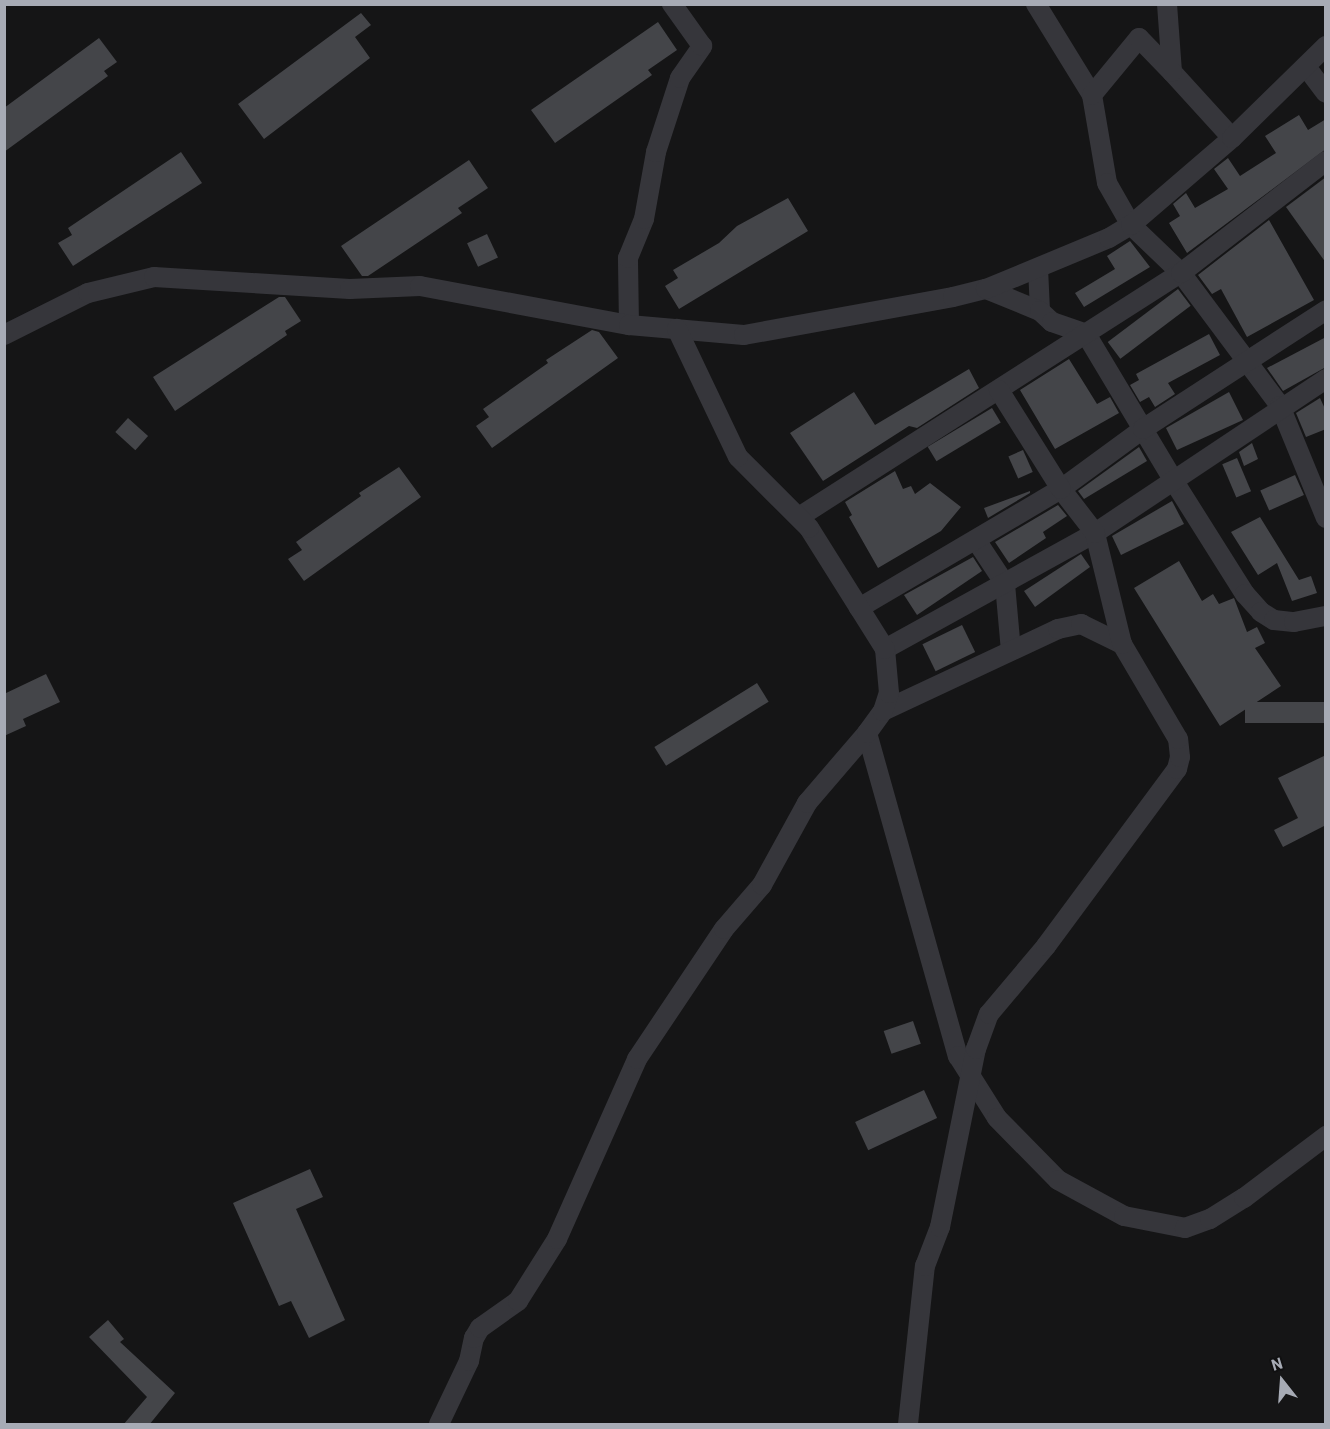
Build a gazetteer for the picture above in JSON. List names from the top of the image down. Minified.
{"north":"top"}
